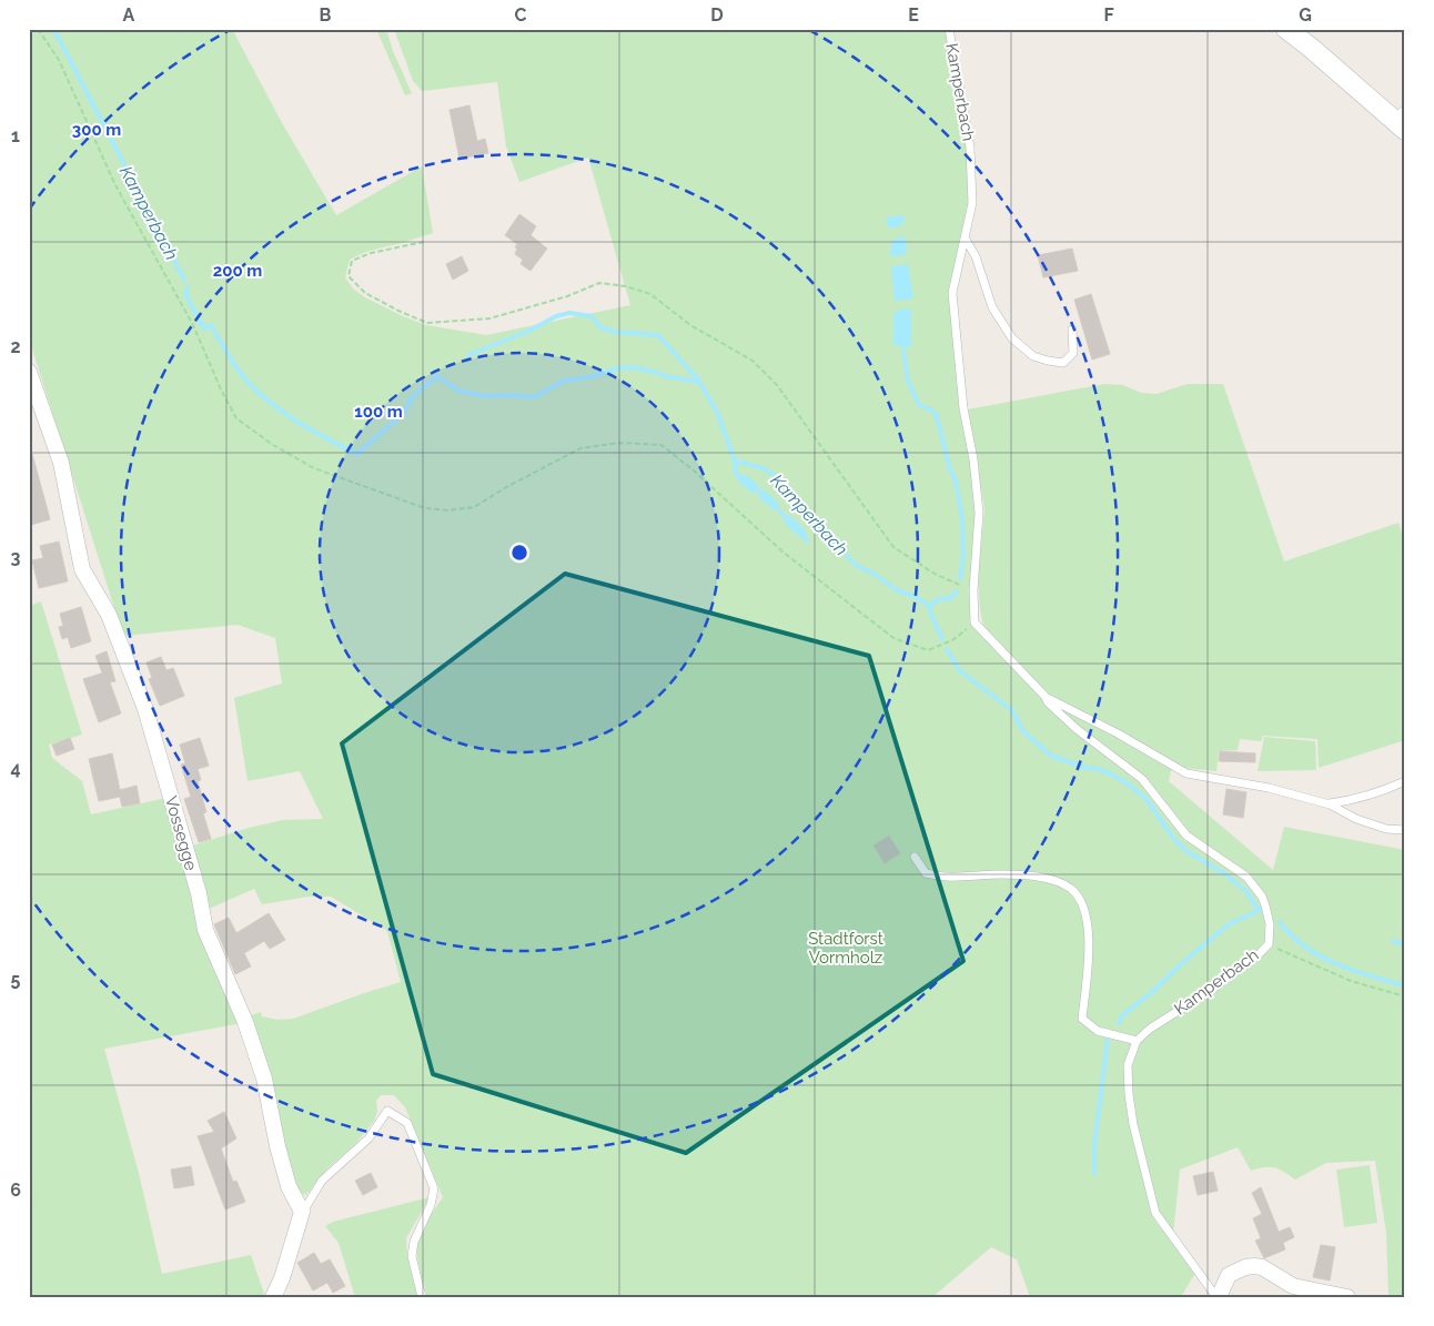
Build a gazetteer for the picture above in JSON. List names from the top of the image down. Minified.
{"streets":{"street":["Vossegge"],"lane":["Kamperbach"]},"water":["Kamperbach"],"parks":["Stadtforst Vormholz"],"grid":{"columns":["A","B","C","D","E","F","G"],"rows":["1","2","3","4","5","6"]},"rings":["300 m","200 m","100 m"]}
